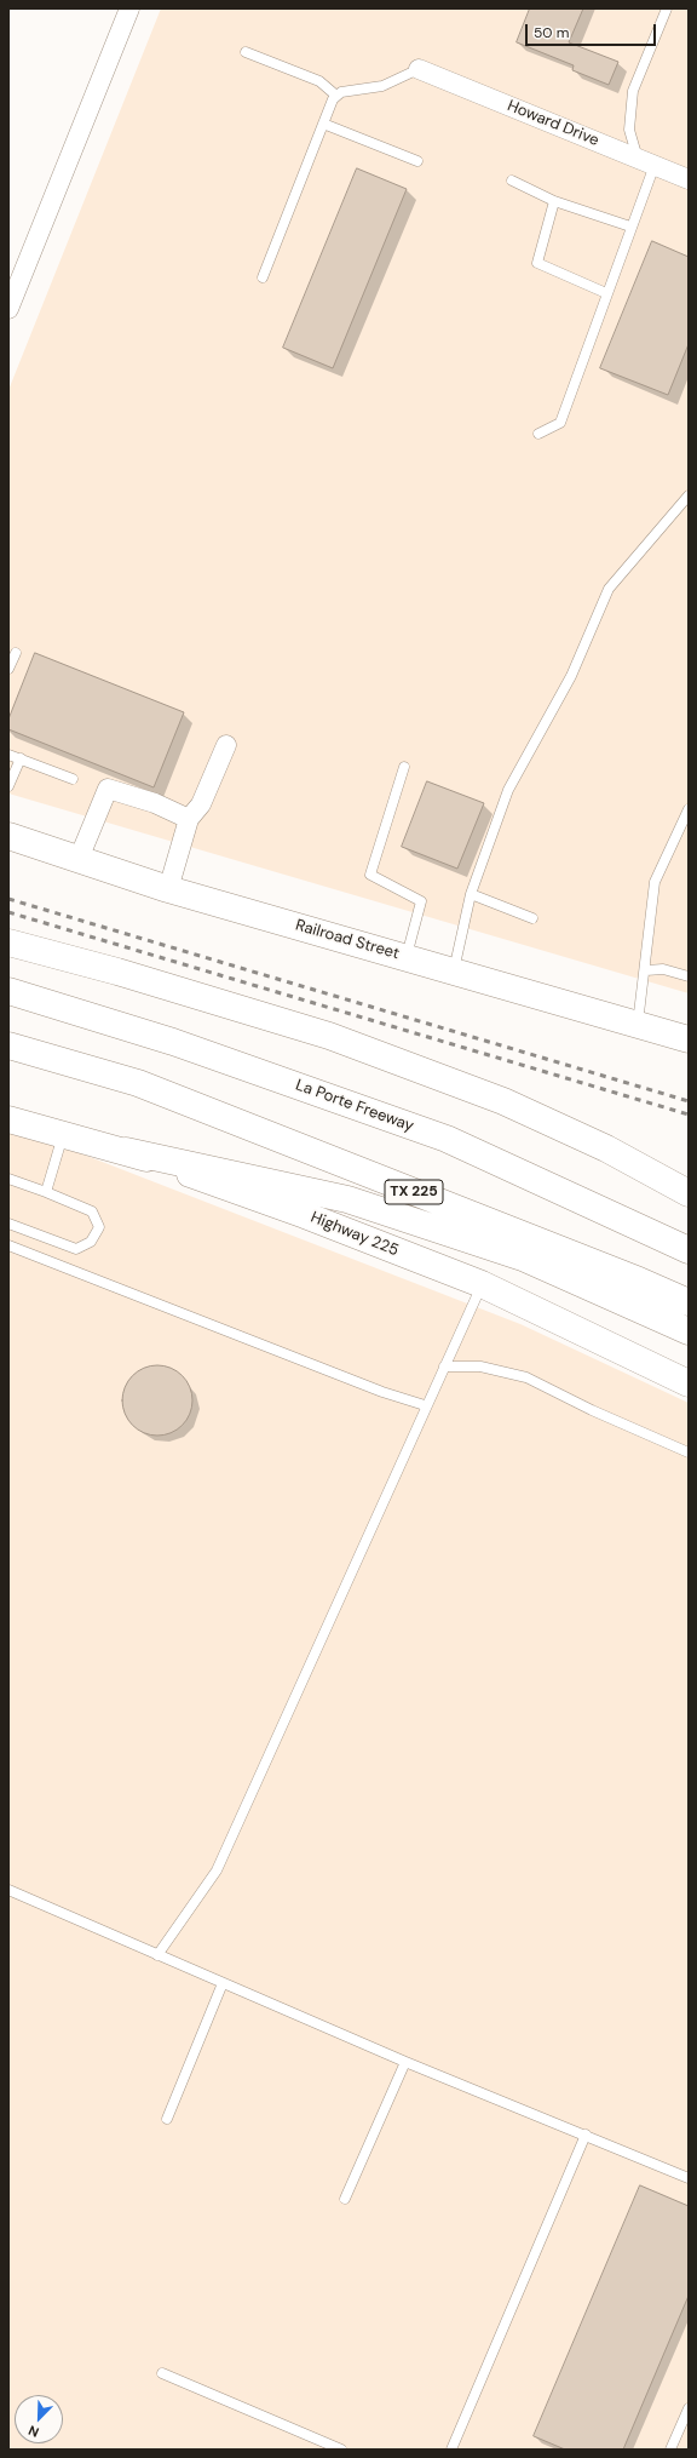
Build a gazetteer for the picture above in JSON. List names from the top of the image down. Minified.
{"streets":{"main road":["Railroad Street","La Porte Freeway","TX 225","Highway 225"],"street":["Howard Drive"]},"scale_bar":"50 m","north":"bottom left"}
